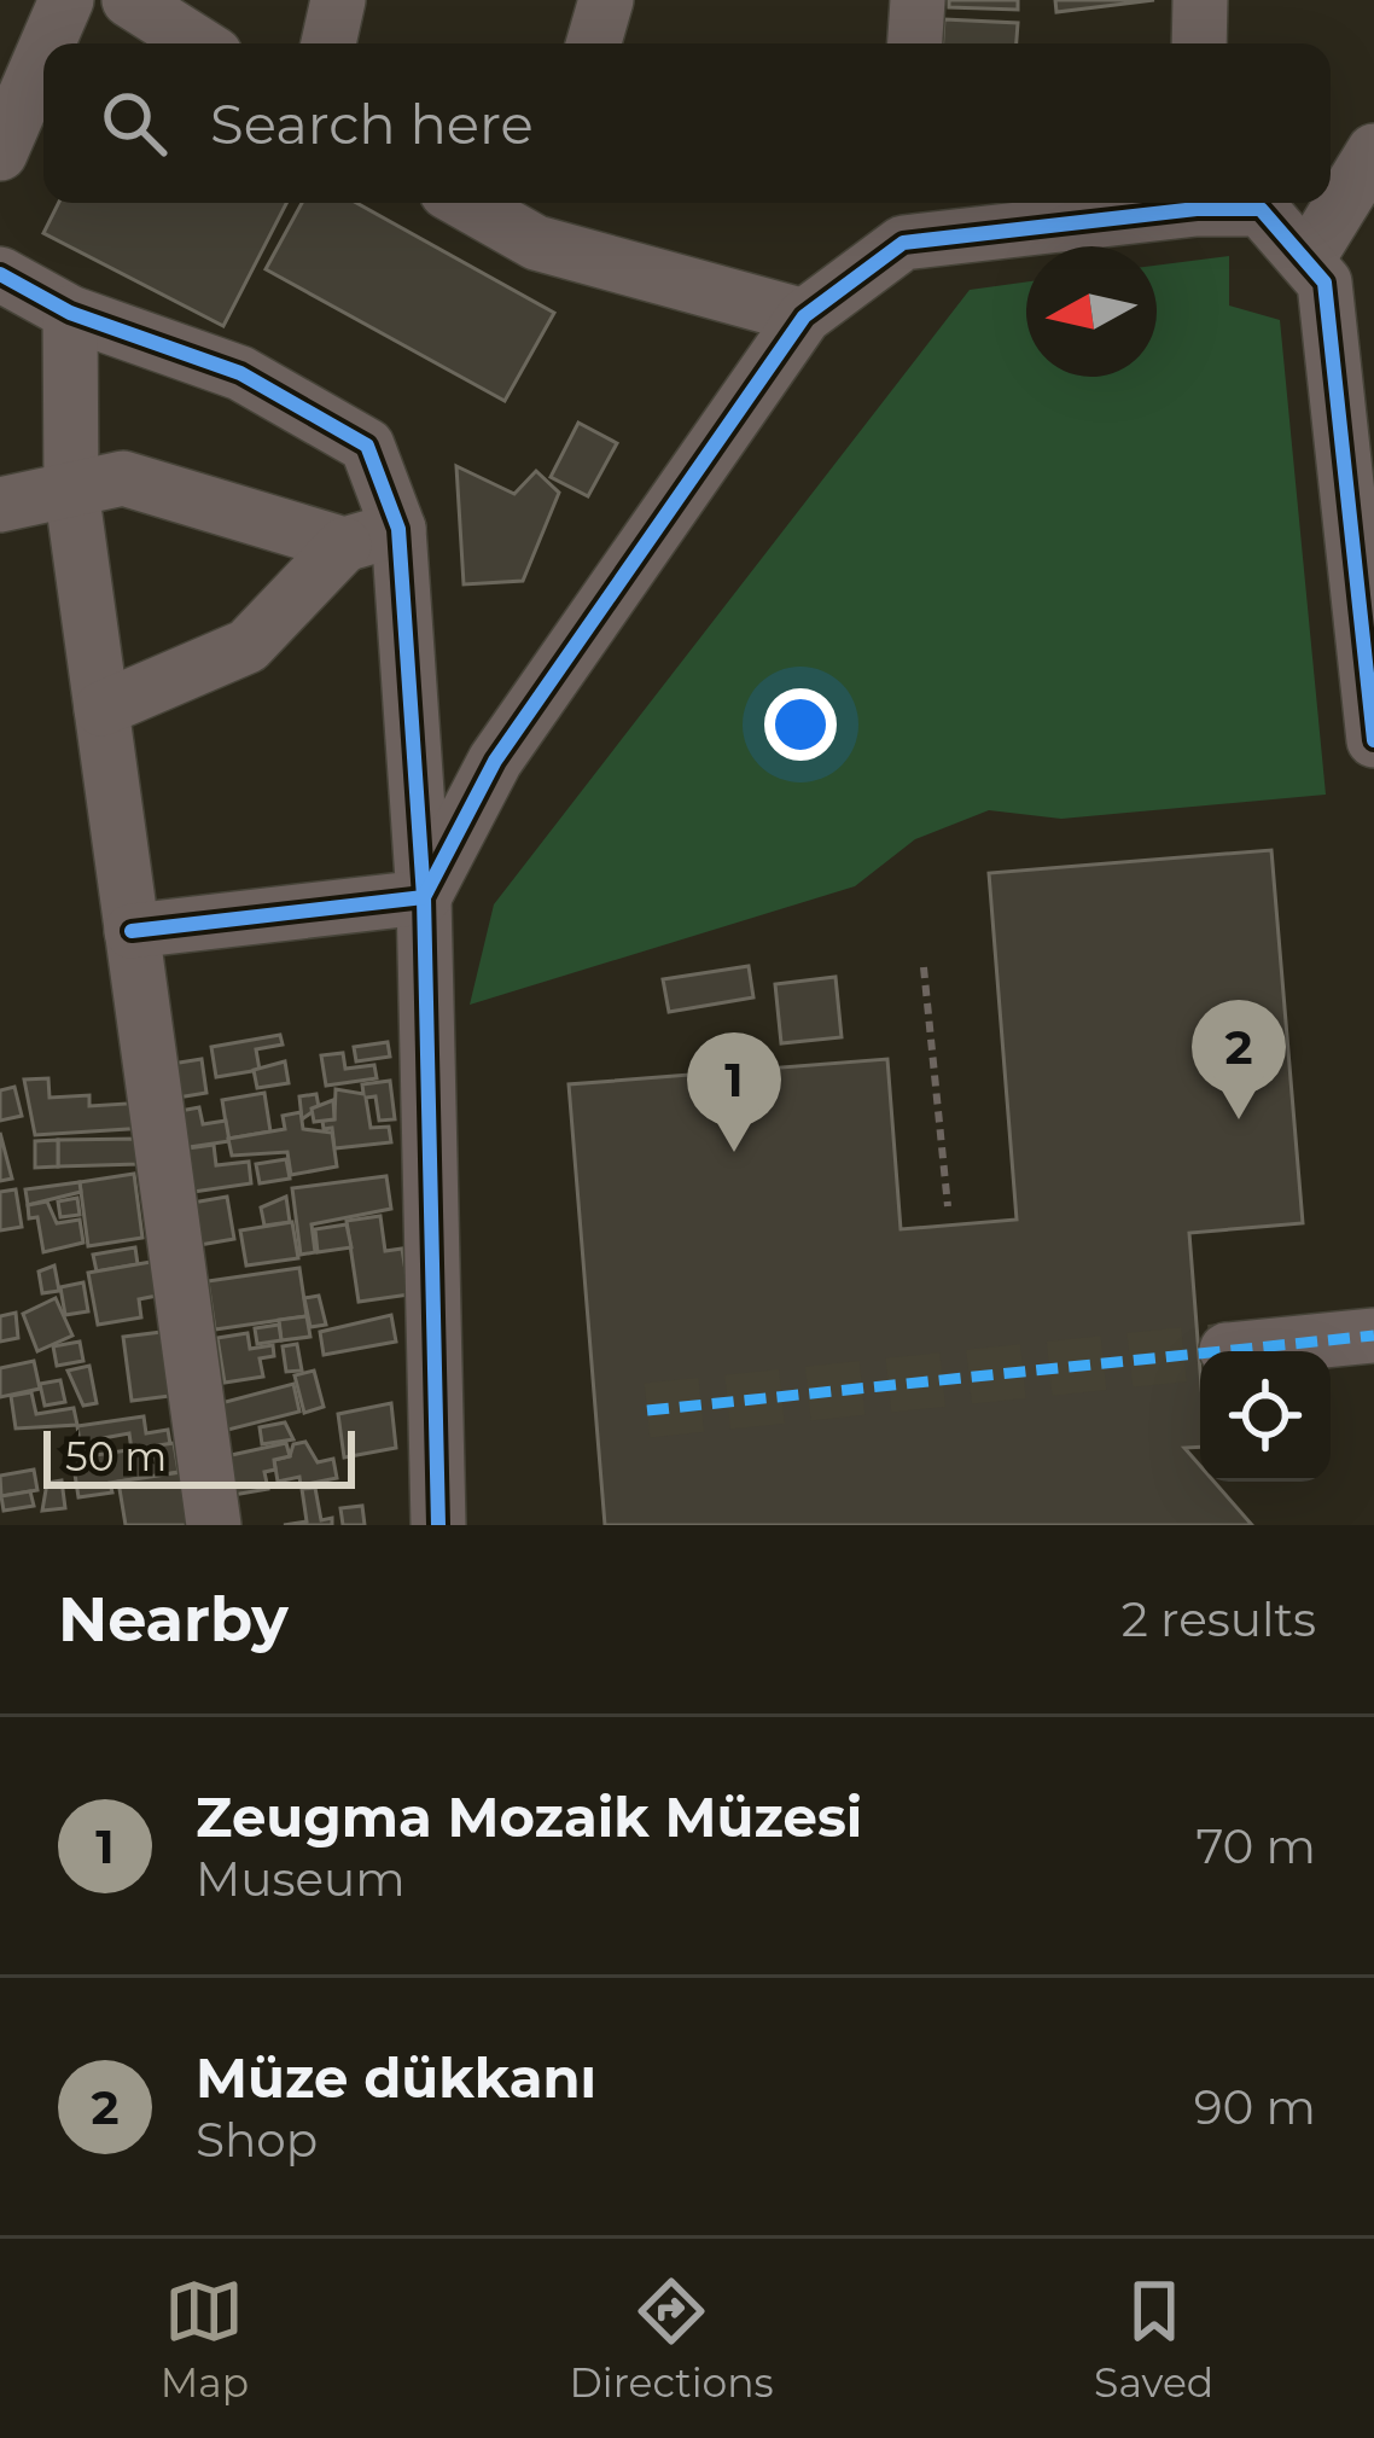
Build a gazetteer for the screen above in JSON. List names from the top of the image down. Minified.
{"scale_bar":"50 m","north":"left","page":{"search":"Search here","pins":["2","1"],"scale":"50 m","heading":["Nearby","2 results"],"list":[{"mark":"1","name":"Zeugma Mozaik Müzesi","note":"Museum","value":"70 m"},{"mark":"2","name":"Müze dükkanı","note":"Shop","value":"90 m"}],"nav":["Map","Directions","Saved"]}}
